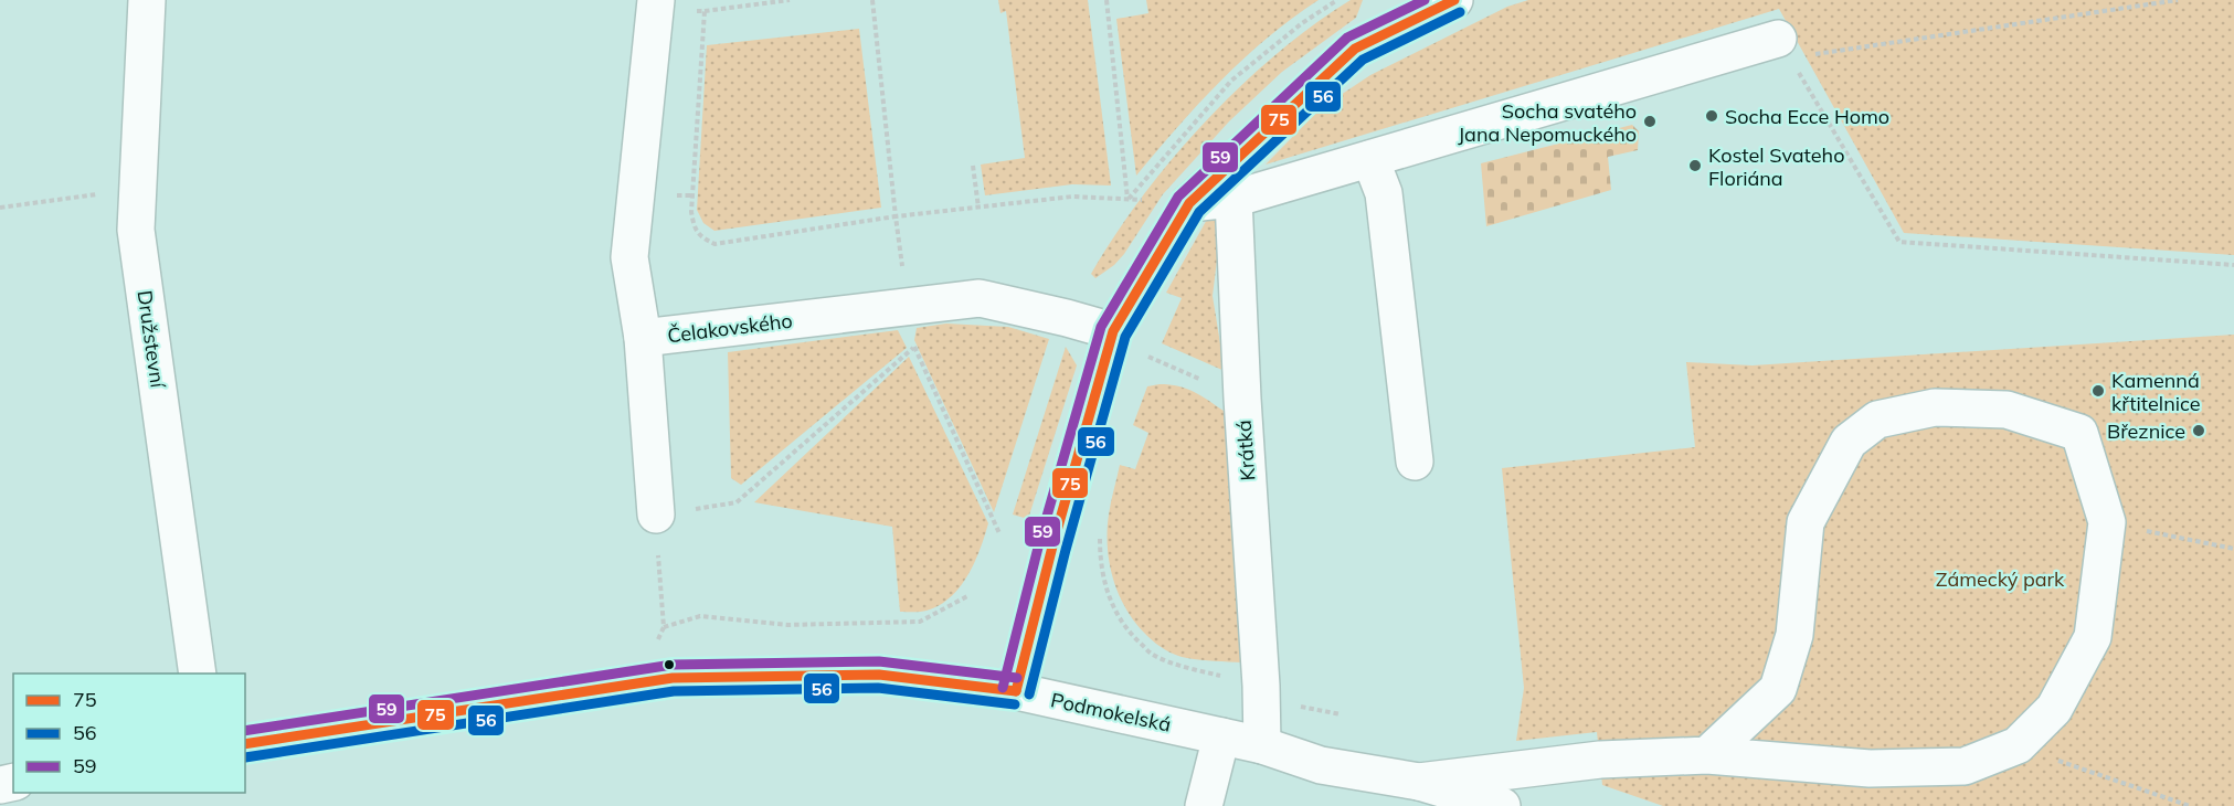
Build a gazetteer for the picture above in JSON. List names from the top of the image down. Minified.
{"streets":{"street":["Čelakovského","Družstevní","Krátká","Podmokelská"]},"crossings":[["Krátká","Podmokelská"]],"parks":["Zámecký park"],"places":["Socha Ecce Homo","Socha svatého Jana Nepomuckého","Kostel Svateho Floriána","Kamenná křtitelnice","Březnice"],"lines":["transit line 75","transit line 59","transit line 56"],"legend":["75","56","59"]}
